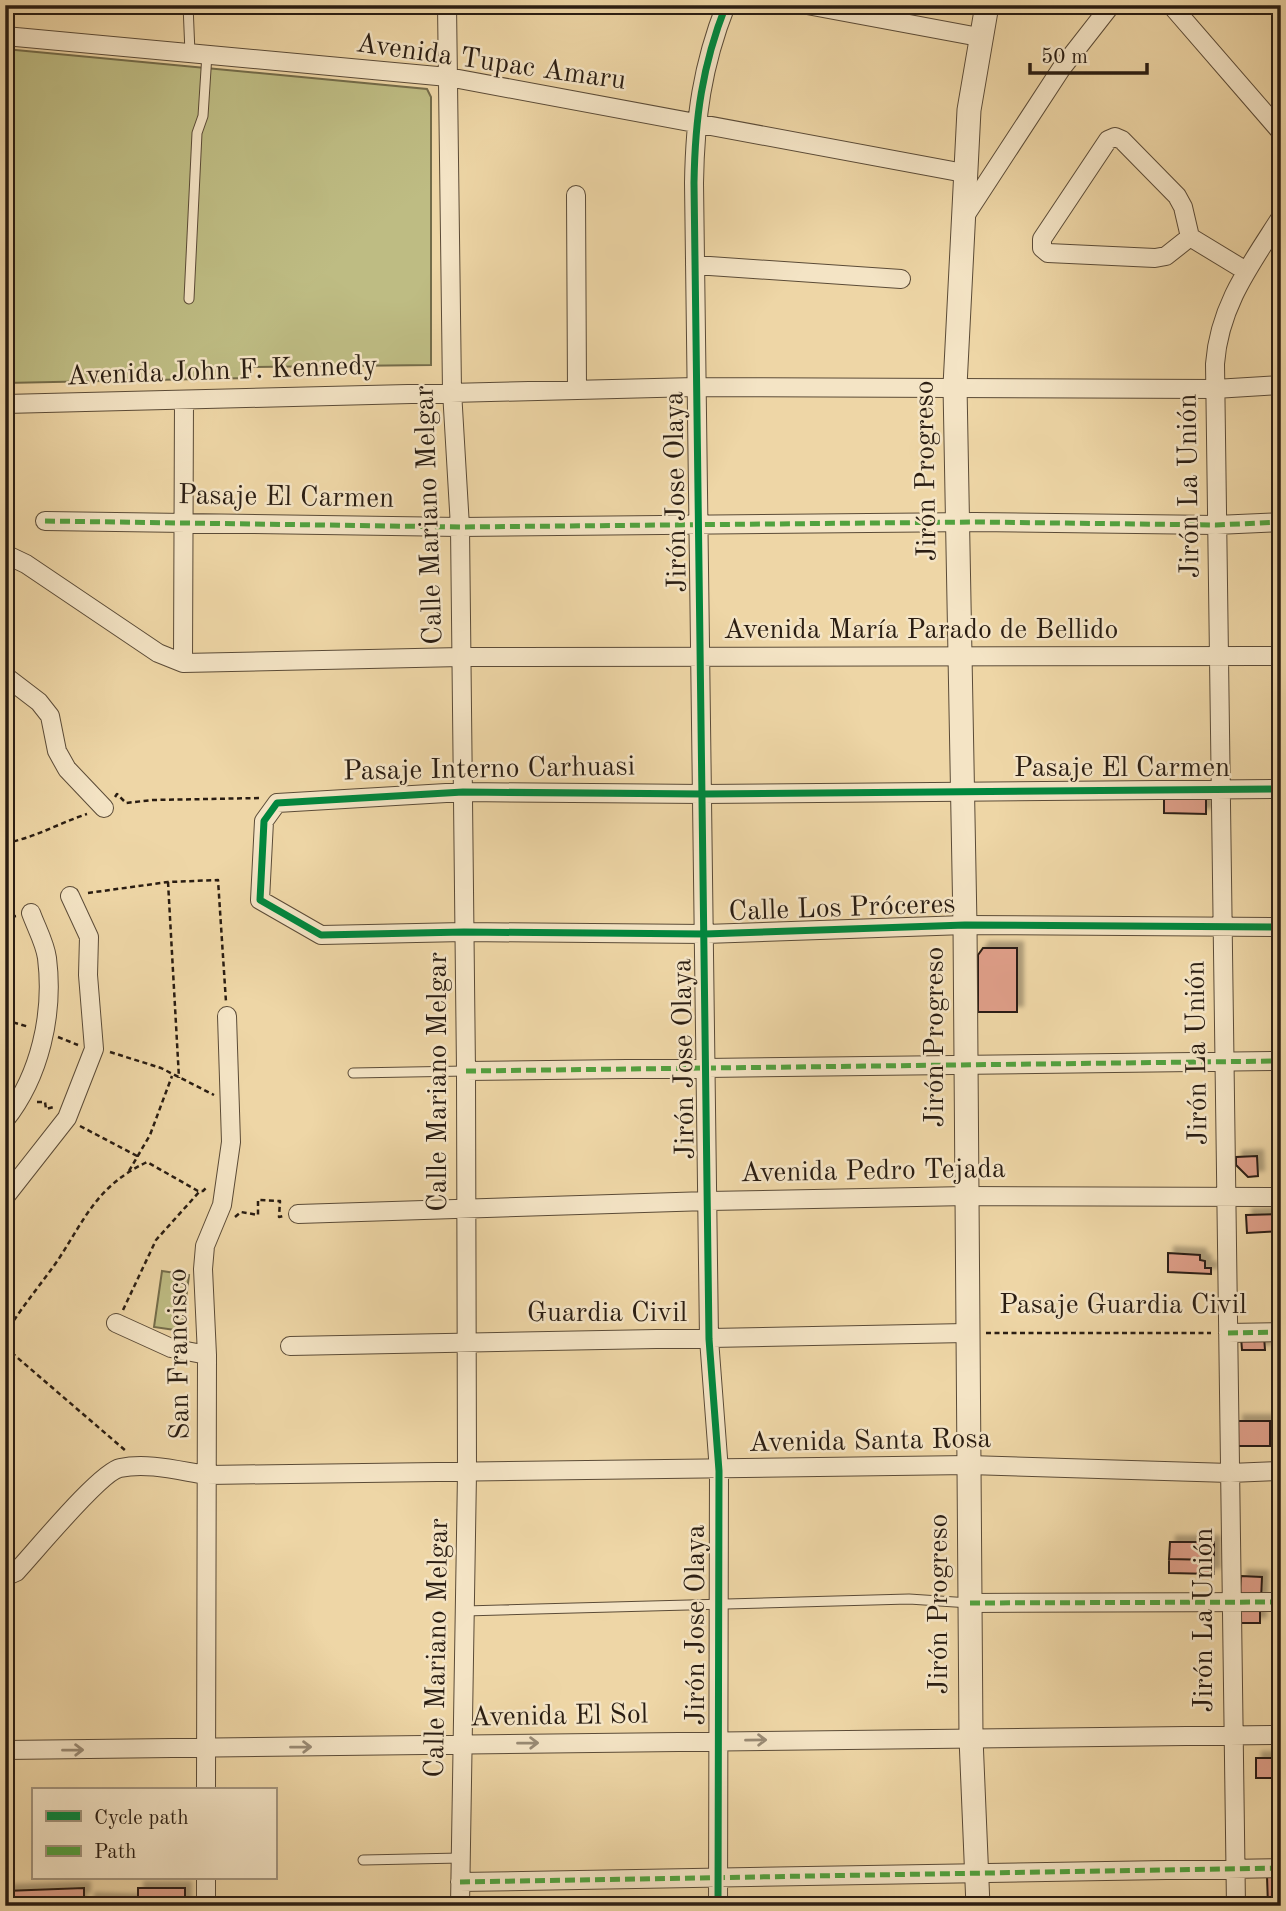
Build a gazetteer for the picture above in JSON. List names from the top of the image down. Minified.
{"streets":{"street":["Avenida Tupac Amaru","Avenida John F. Kennedy","Jirón Progreso","Jirón La Unión","Jirón Jose Olaya","Pasaje El Carmen","Calle Mariano Melgar","Avenida María Parado de Bellido","Pasaje Interno Carhuasi","Calle Los Próceres","Avenida Pedro Tejada","Pasaje Guardia Civil","Guardia Civil","San Francisco","Avenida Santa Rosa","Avenida El Sol"]},"crossings":[["Avenida Tupac Amaru","Jirón Progreso"],["Avenida Tupac Amaru","Jirón Jose Olaya"],["Avenida Tupac Amaru","Calle Mariano Melgar"],["Avenida John F. Kennedy","Jirón Progreso"],["Avenida John F. Kennedy","Jirón La Unión"],["Avenida John F. Kennedy","Jirón Jose Olaya"],["Avenida John F. Kennedy","Calle Mariano Melgar"],["Jirón Progreso","Pasaje El Carmen"],["Jirón Progreso","Avenida María Parado de Bellido"],["Jirón Progreso","Calle Los Próceres"],["Jirón Progreso","Avenida Pedro Tejada"],["Jirón Progreso","Pasaje Guardia Civil"],["Jirón Progreso","Guardia Civil"],["Jirón Progreso","Avenida Santa Rosa"],["Jirón Progreso","Avenida El Sol"],["Jirón La Unión","Pasaje El Carmen"],["Jirón La Unión","Avenida María Parado de Bellido"],["Jirón La Unión","Calle Los Próceres"],["Jirón La Unión","Avenida Pedro Tejada"],["Jirón La Unión","Pasaje Guardia Civil"],["Jirón La Unión","Avenida Santa Rosa"],["Jirón La Unión","Avenida El Sol"],["Jirón Jose Olaya","Pasaje El Carmen"],["Jirón Jose Olaya","Avenida María Parado de Bellido"],["Jirón Jose Olaya","Pasaje Interno Carhuasi"],["Jirón Jose Olaya","Calle Los Próceres"],["Jirón Jose Olaya","Avenida Pedro Tejada"],["Jirón Jose Olaya","Guardia Civil"],["Jirón Jose Olaya","Avenida Santa Rosa"],["Jirón Jose Olaya","Avenida El Sol"],["Pasaje El Carmen","Calle Mariano Melgar"],["Pasaje El Carmen","Pasaje Interno Carhuasi"],["Calle Mariano Melgar","Avenida María Parado de Bellido"],["Calle Mariano Melgar","Pasaje Interno Carhuasi"],["Calle Mariano Melgar","Calle Los Próceres"],["Calle Mariano Melgar","Avenida Pedro Tejada"],["Calle Mariano Melgar","Guardia Civil"],["Calle Mariano Melgar","Avenida Santa Rosa"],["Calle Mariano Melgar","Avenida El Sol"],["Pasaje Interno Carhuasi","Calle Los Próceres"],["Pasaje Guardia Civil","Guardia Civil"],["San Francisco","Avenida Santa Rosa"],["San Francisco","Avenida El Sol"]],"legend":["Cycle path","Path"],"scale_bar":"50 m"}
